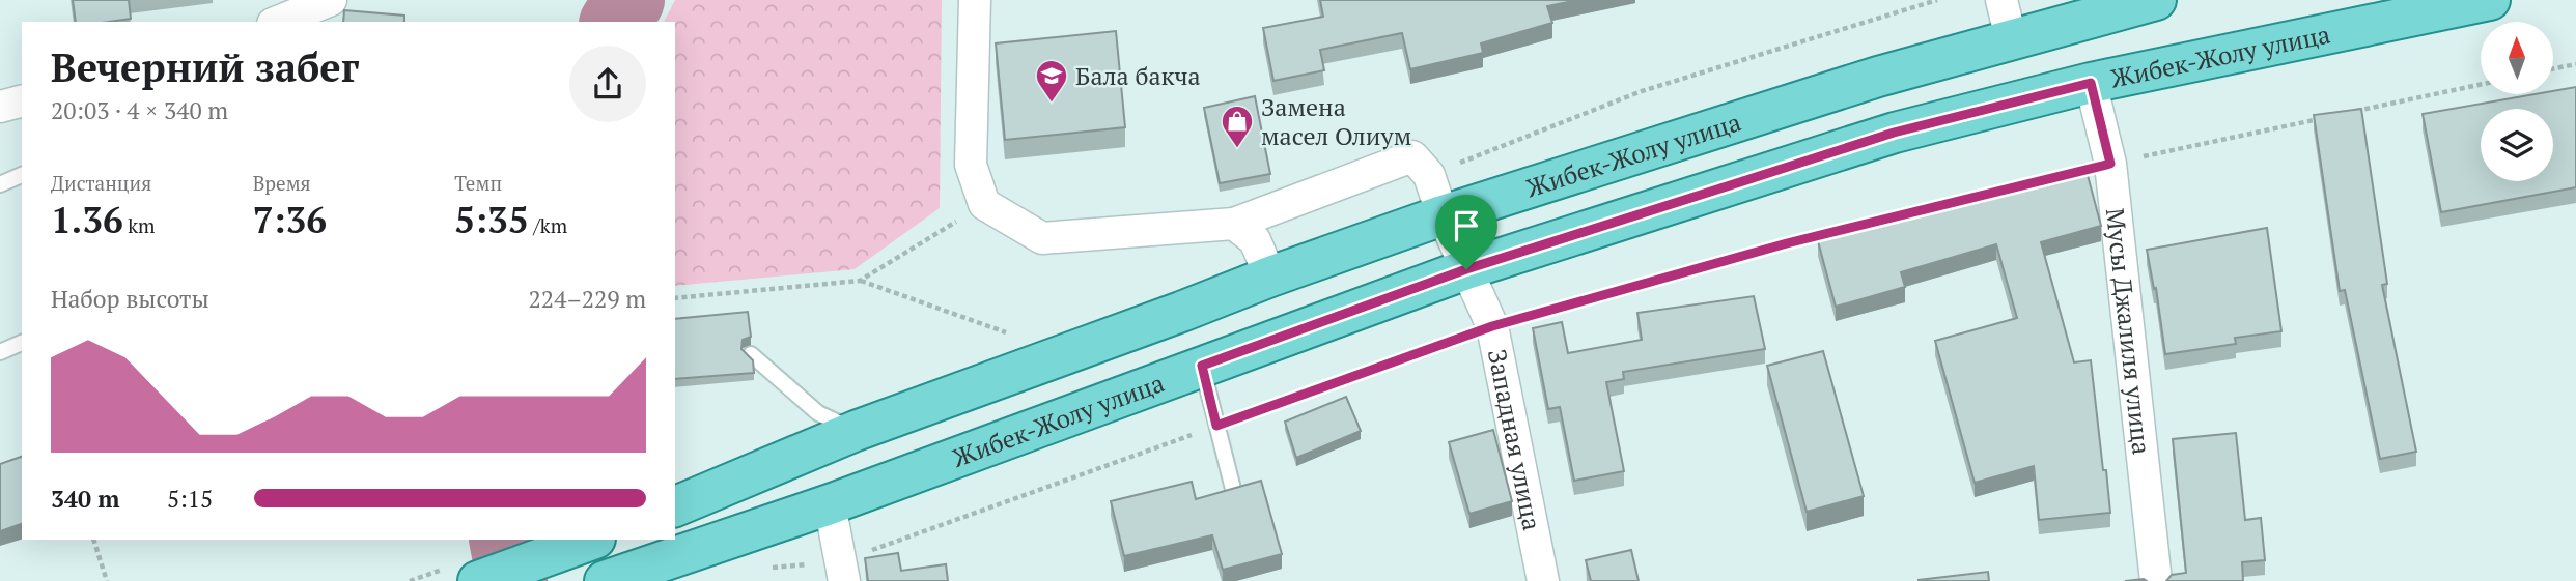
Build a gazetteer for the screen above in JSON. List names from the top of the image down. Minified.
{"streets":{"main road":["Жибек-Жолу улица"],"street":["Мусы Джалиля улица","Западная улица"]},"crossings":[["Жибек-Жолу улица","Мусы Джалиля улица"],["Жибек-Жолу улица","Западная улица"]],"places":{"school or university":["Бала бакча"],"shop":["Замена масел Олиум"]},"north":"top","page":{"heading":["Вечерний забег","20:03 · 4 × 340 m"],"stats":[["Дистанция","1.36 km"],["Время","7:36"],["Темп","5:35 /km"]],"chart":["Набор высоты","224–229 m"],"list":[{"name":"340 m","note":"5:15"}]}}
